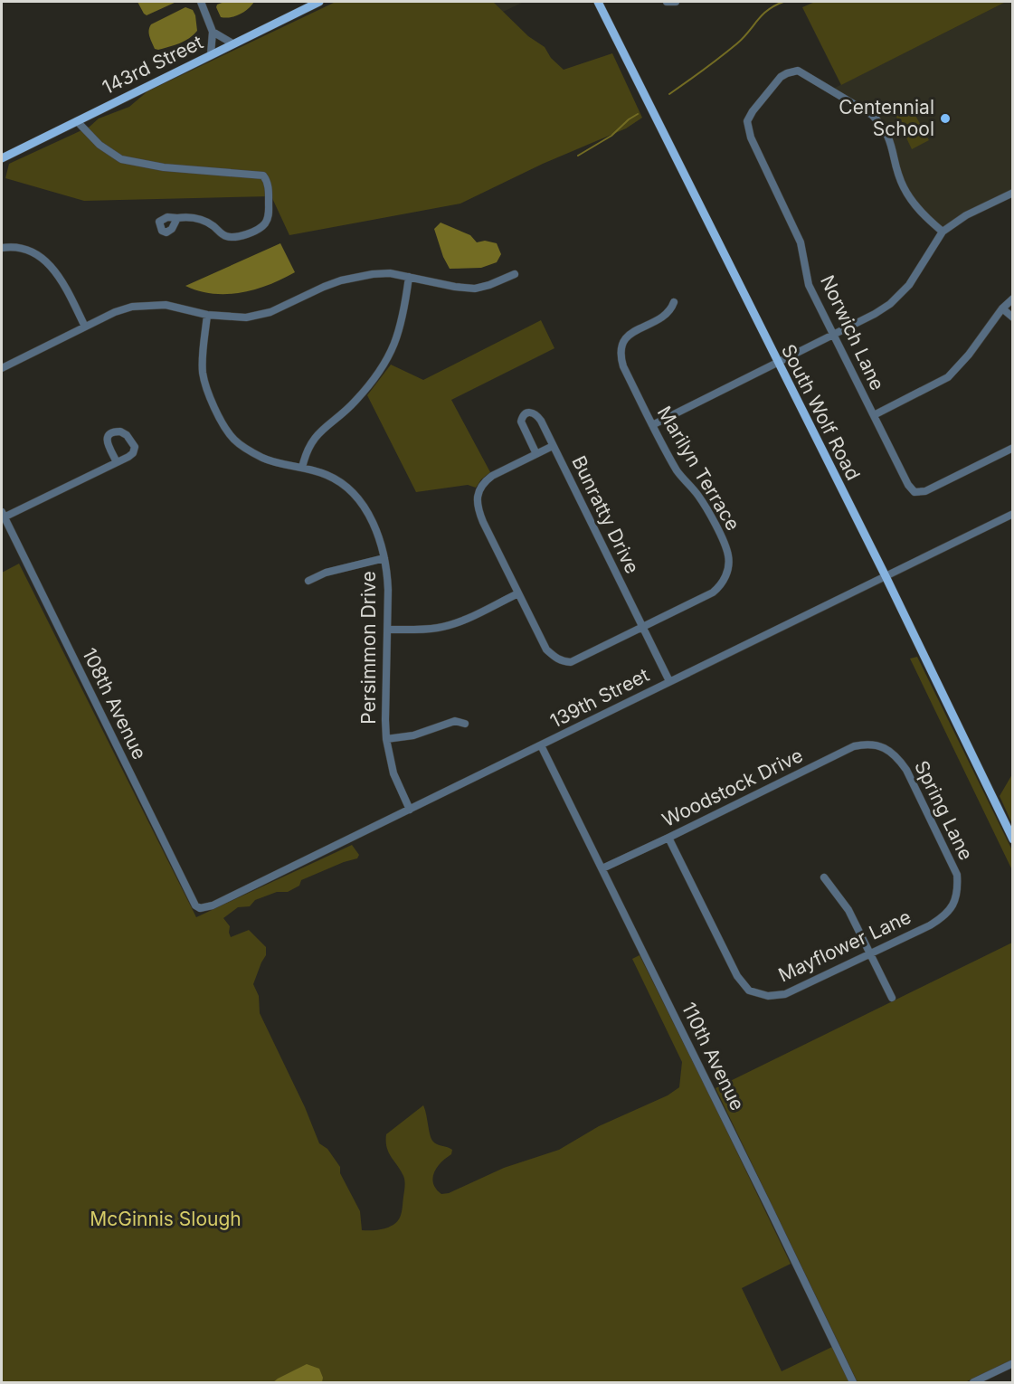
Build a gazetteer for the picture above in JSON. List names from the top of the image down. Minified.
{"streets":{"main road":["143rd Street","South Wolf Road"],"street":["Norwich Lane","Marilyn Terrace","Bunratty Drive","Persimmon Drive","139th Street","108th Avenue","Woodstock Drive","Spring Lane","Mayflower Lane","110th Avenue"]},"crossings":[["South Wolf Road","139th Street"],["Marilyn Terrace","Bunratty Drive"],["Bunratty Drive","139th Street"],["Persimmon Drive","139th Street"],["139th Street","108th Avenue"],["139th Street","110th Avenue"],["Woodstock Drive","Spring Lane"],["Woodstock Drive","Mayflower Lane"],["Woodstock Drive","110th Avenue"],["Spring Lane","Mayflower Lane"]],"parks":["McGinnis Slough"],"places":["Centennial School"]}
